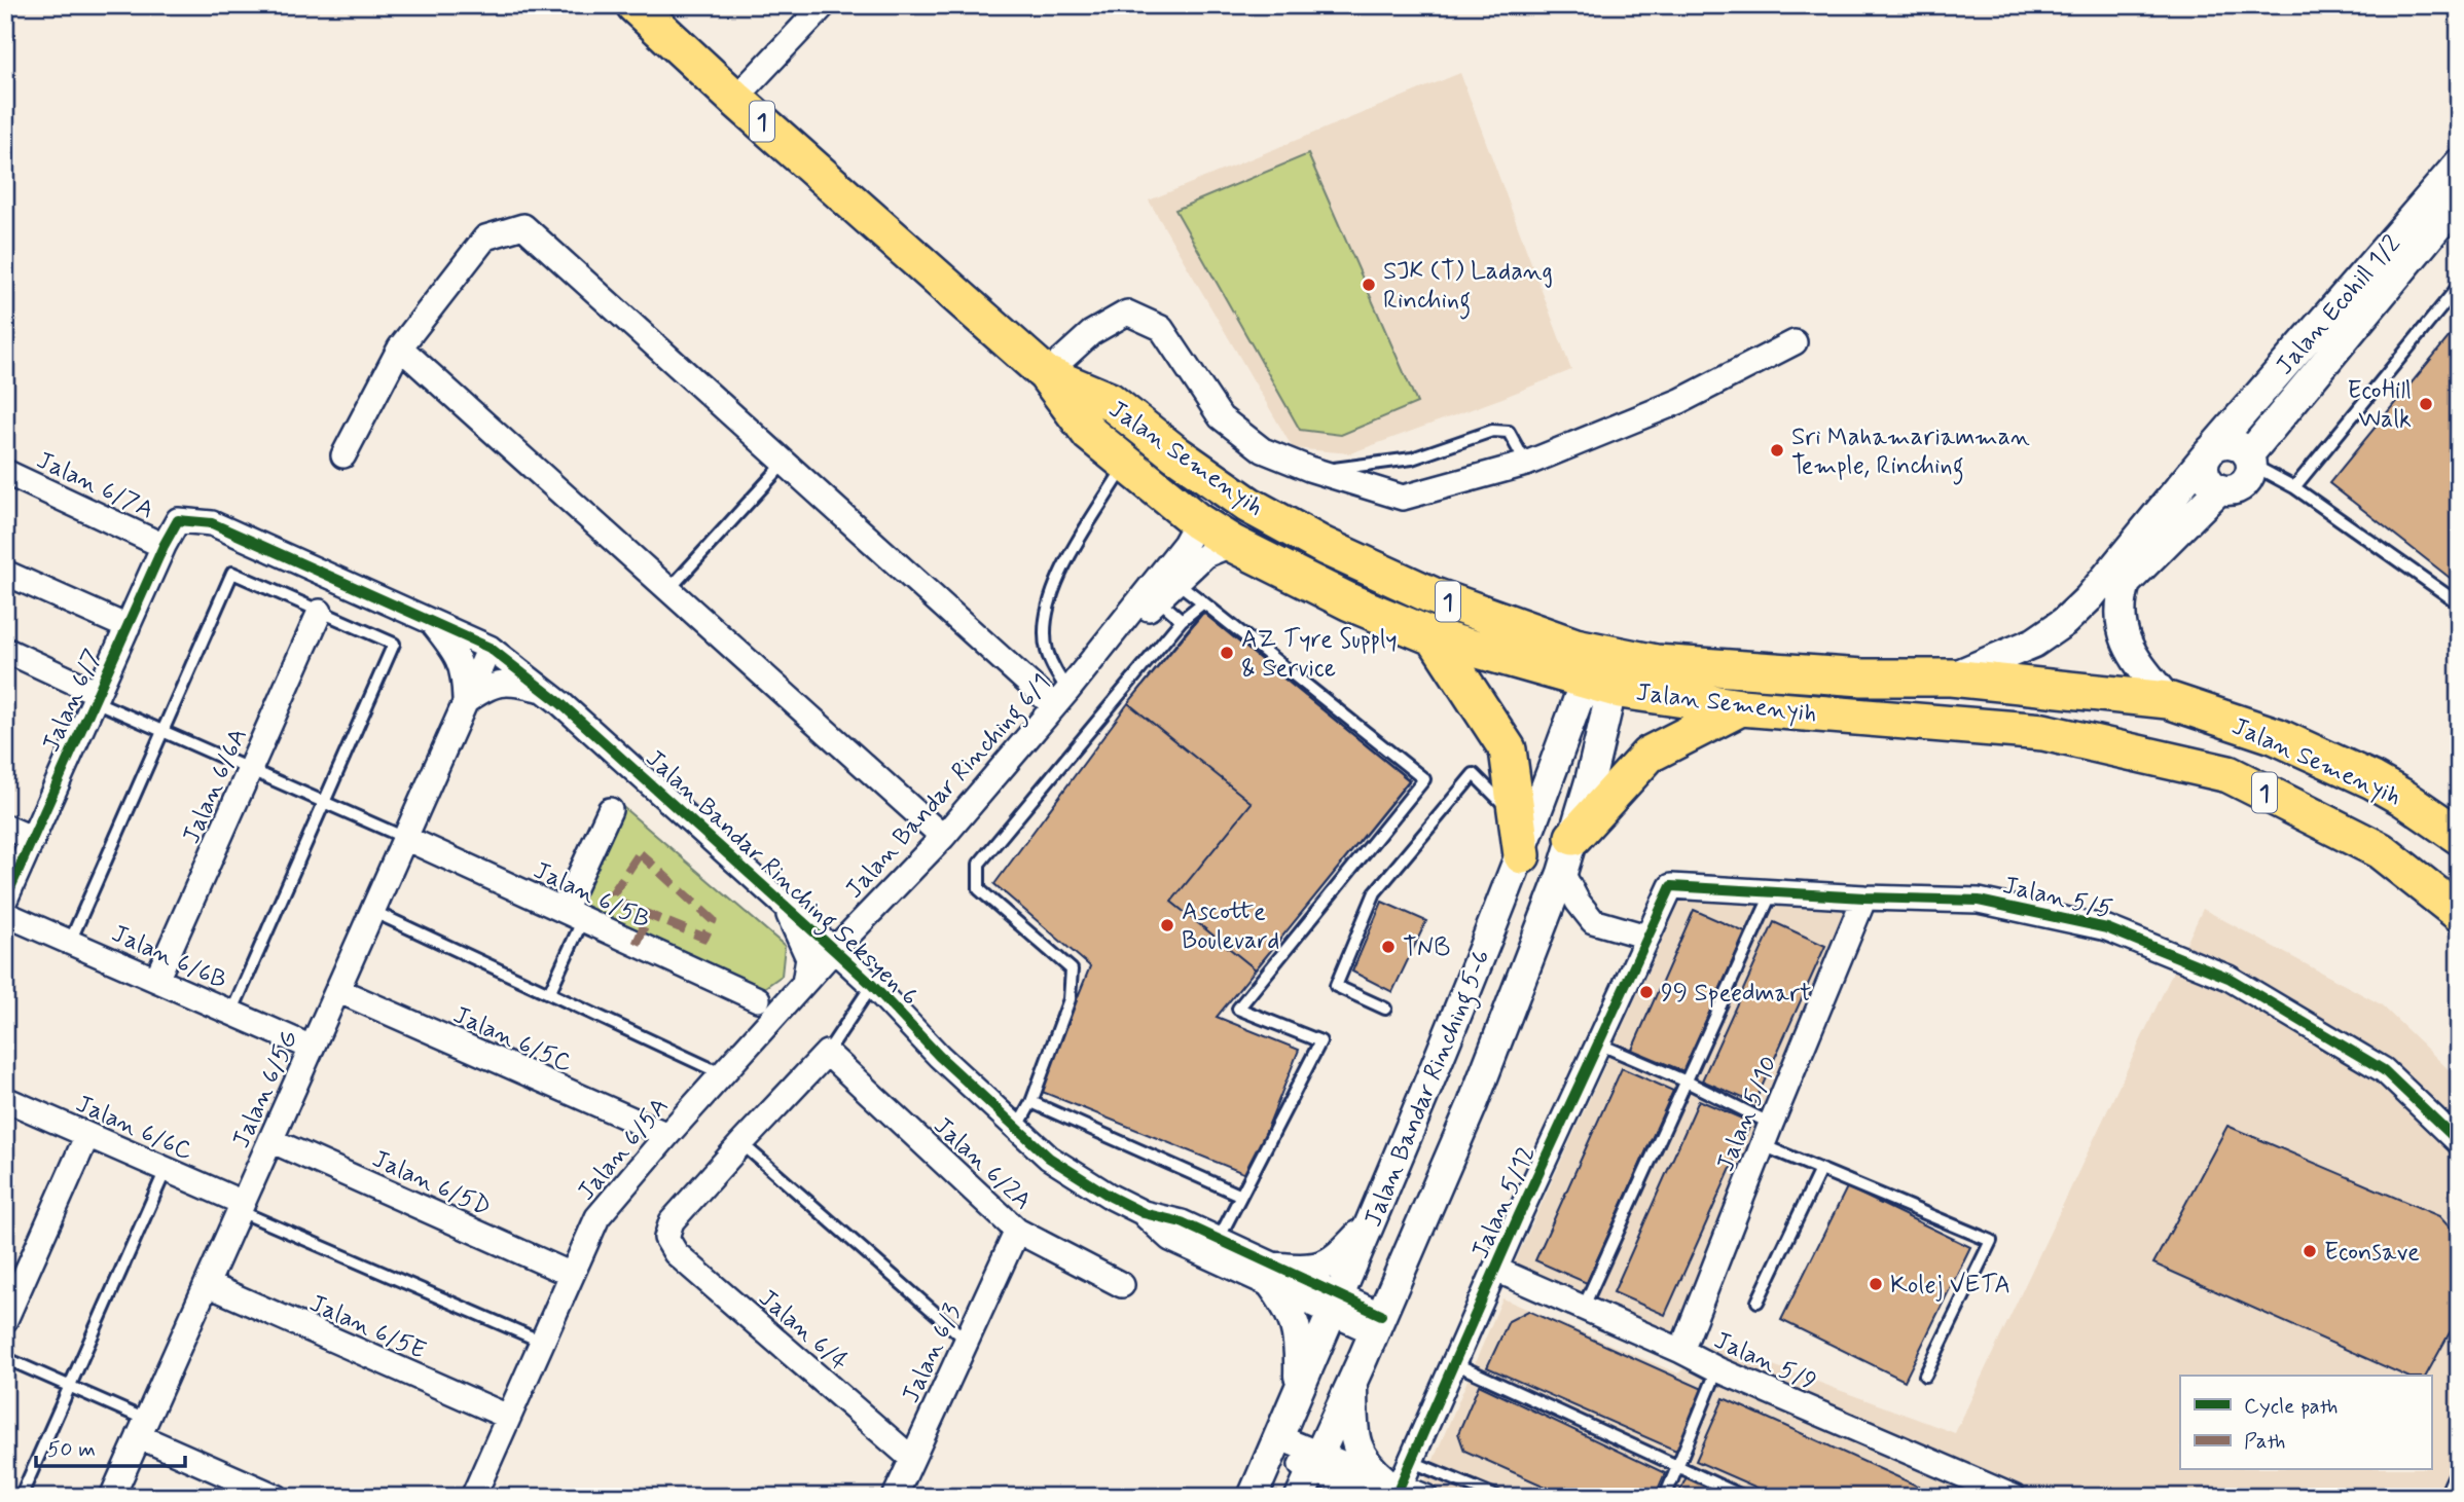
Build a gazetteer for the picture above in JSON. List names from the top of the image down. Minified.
{"streets":{"main road":["1","Jalan Semenyih"],"street":["Jalan Ecohill 1/2","Jalan 6/7A","Jalan 6/7","Jalan 6/6A","Jalan Bandar Rinching 6/1","Jalan Bandar Rinching Seksyen 6","Jalan 6/5B","Jalan 5/5","Jalan 6/6B","Jalan 6/5C","Jalan Bandar Rinching 5-6","Jalan 6/5G","Jalan 5/10","Jalan 6/6C","Jalan 6/5A","Jalan 6/2A","Jalan 6/5D","Jalan 5/12","Jalan 6/5E","Jalan 6/4","Jalan 6/3","Jalan 5/9"]},"crossings":[["Jalan Ecohill 1/2","Jalan Semenyih"],["Jalan Semenyih","Jalan Bandar Rinching 6/1"],["Jalan Semenyih","Jalan Bandar Rinching 5-6"],["Jalan 6/7A","Jalan 6/7"],["Jalan 6/7","Jalan Bandar Rinching Seksyen 6"],["Jalan 6/6A","Jalan 6/6B"],["Jalan Bandar Rinching 6/1","Jalan Bandar Rinching Seksyen 6"],["Jalan Bandar Rinching 6/1","Jalan 6/5A"],["Jalan Bandar Rinching Seksyen 6","Jalan Bandar Rinching 5-6"],["Jalan Bandar Rinching Seksyen 6","Jalan 6/5G"],["Jalan Bandar Rinching Seksyen 6","Jalan 6/5A"],["Jalan 6/5B","Jalan 6/5G"],["Jalan 5/5","Jalan 5/10"],["Jalan 5/5","Jalan 5/12"],["Jalan 6/6B","Jalan 6/5G"],["Jalan 6/5C","Jalan 6/5G"],["Jalan 6/5C","Jalan 6/5A"],["Jalan 6/5G","Jalan 6/6C"],["Jalan 6/5G","Jalan 6/5D"],["Jalan 6/5G","Jalan 6/5E"],["Jalan 5/10","Jalan 5/9"],["Jalan 6/5A","Jalan 6/5D"],["Jalan 6/5A","Jalan 6/5E"],["Jalan 6/2A","Jalan 6/3"],["Jalan 5/12","Jalan 5/9"],["Jalan 6/4","Jalan 6/3"]],"places":["SJK (T) Ladang Rinching","EcoHill Walk","Sri Mahamariamman Temple, Rinching","AZ Tyre Supply & Service","Ascotte Boulevard","TNB","99 Speedmart","Econsave","Kolej VETA"],"legend":["Cycle path","Path"],"scale_bar":"50 m"}
